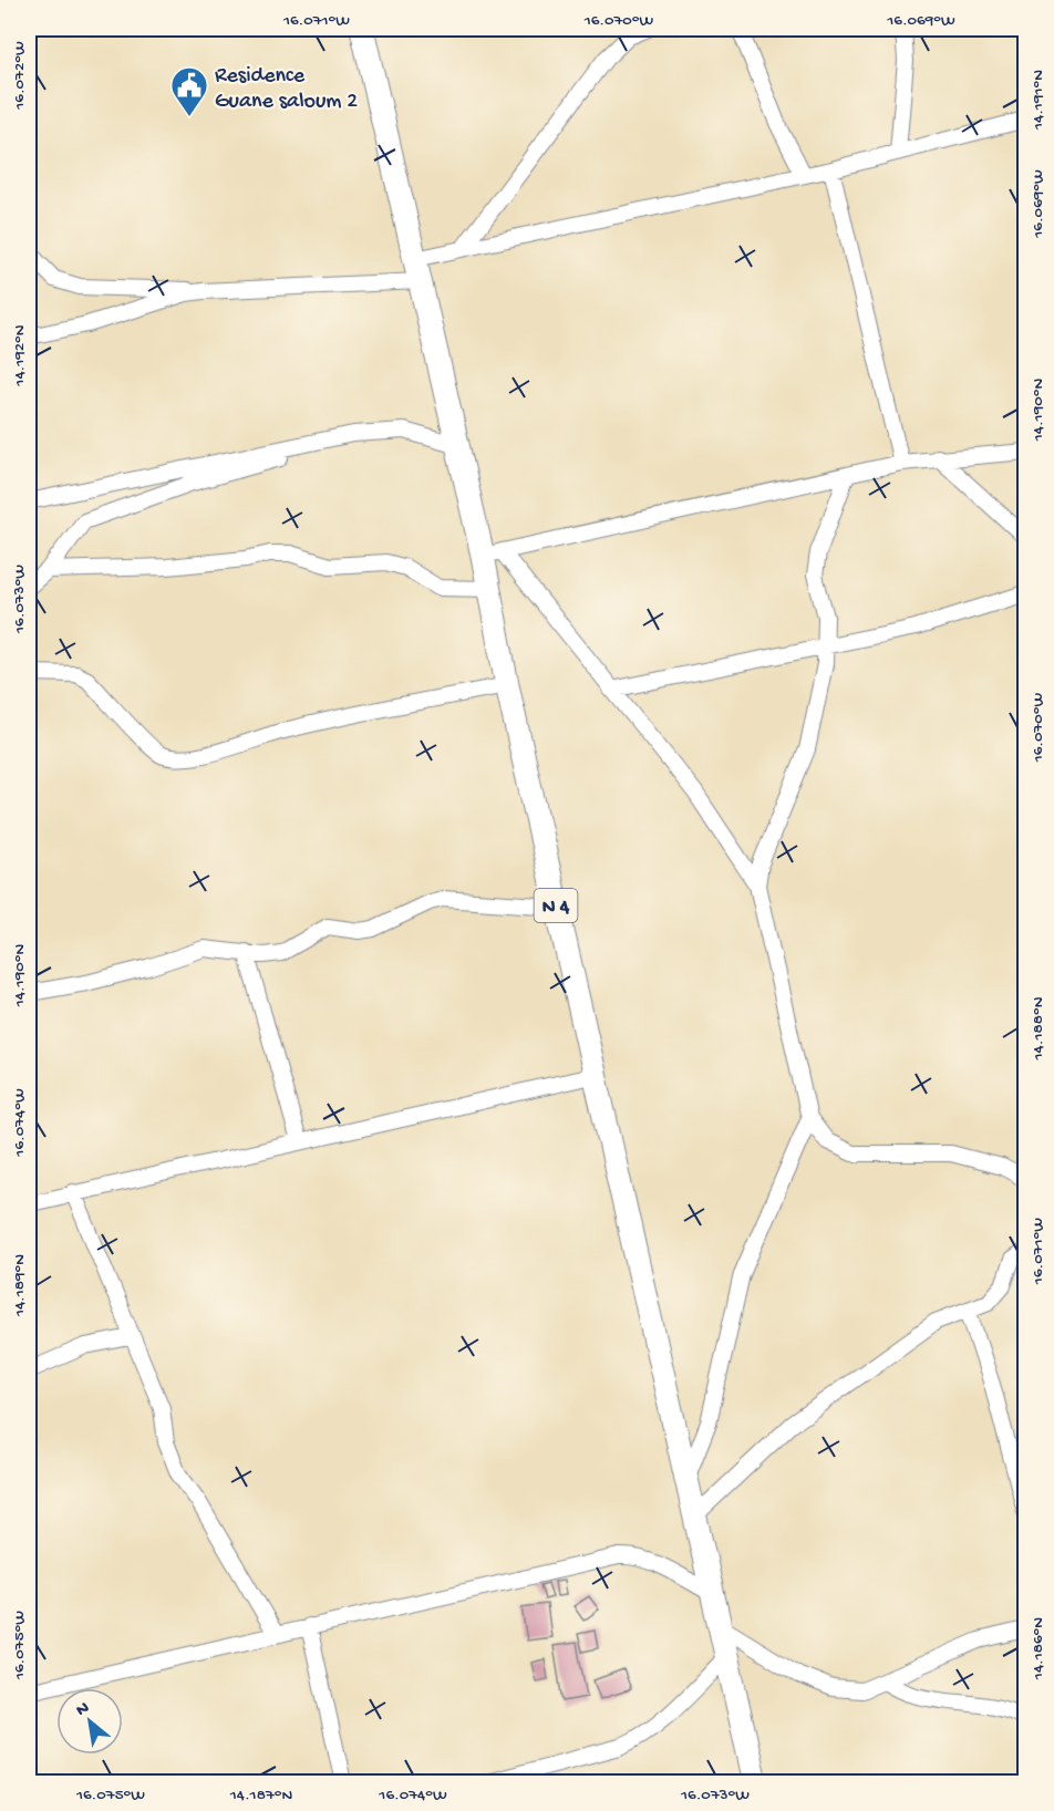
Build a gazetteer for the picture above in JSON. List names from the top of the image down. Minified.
{"streets":{"main road":["N 4"]},"places":{"public building":["Residence Guane saloum 2"]},"north":"top left","coordinates":["16.071°W","16.070°W","16.069°W","16.072°W","14.191°N","14.192°N","14.190°N","16.073°W","14.188°N","16.074°W","14.189°N","16.075°W","14.186°N","14.187°N"]}
